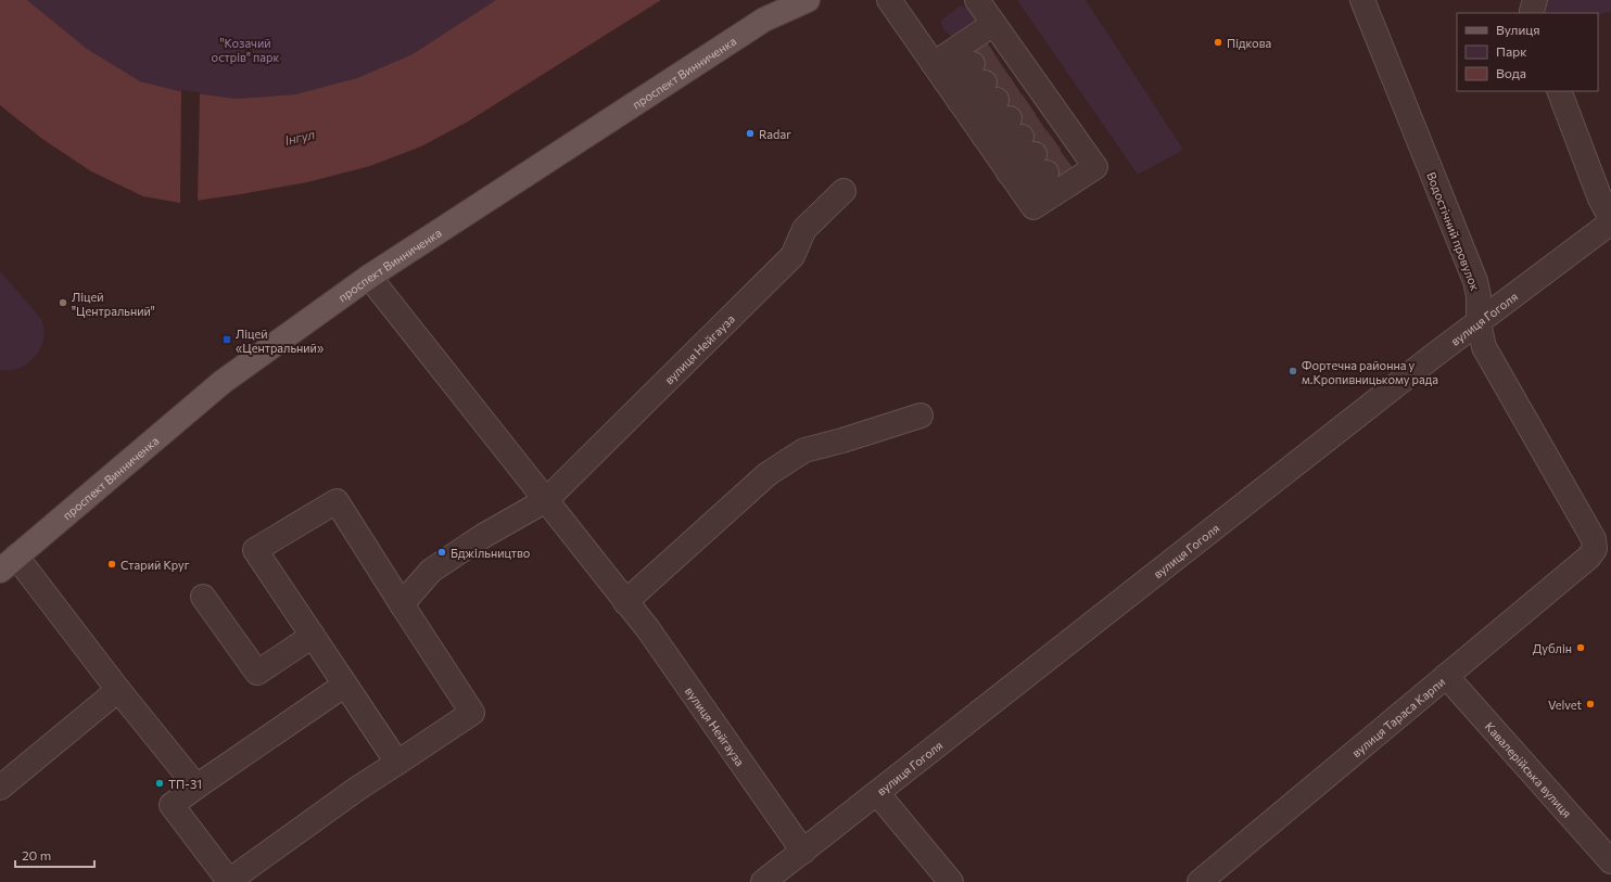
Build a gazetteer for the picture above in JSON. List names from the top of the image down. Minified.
{"streets":{"main road":["проспект Винниченка"],"street":["Водостічний провулок","вулиця Гоголя","вулиця Нейгауза","вулиця Тараса Карпи","Кавалерійська вулиця"]},"crossings":[["проспект Винниченка","вулиця Нейгауза"],["Водостічний провулок","вулиця Гоголя"],["Водостічний провулок","вулиця Тараса Карпи"],["вулиця Гоголя","вулиця Нейгауза"],["вулиця Тараса Карпи","Кавалерійська вулиця"]],"water":["Інгул"],"parks":["\"Козачий острів\" парк"],"places":{"other":["Підкова","Radar","Ліцей \"Центральний\"","Фортечна районна у м.Кропивницькому рада","Бджільництво","Старий Круг","Дублін","Velvet","ТП-31"],"transit":["Ліцей «Центральний»"]},"legend":["Вулиця","Парк","Вода"],"scale_bar":"20 m"}
